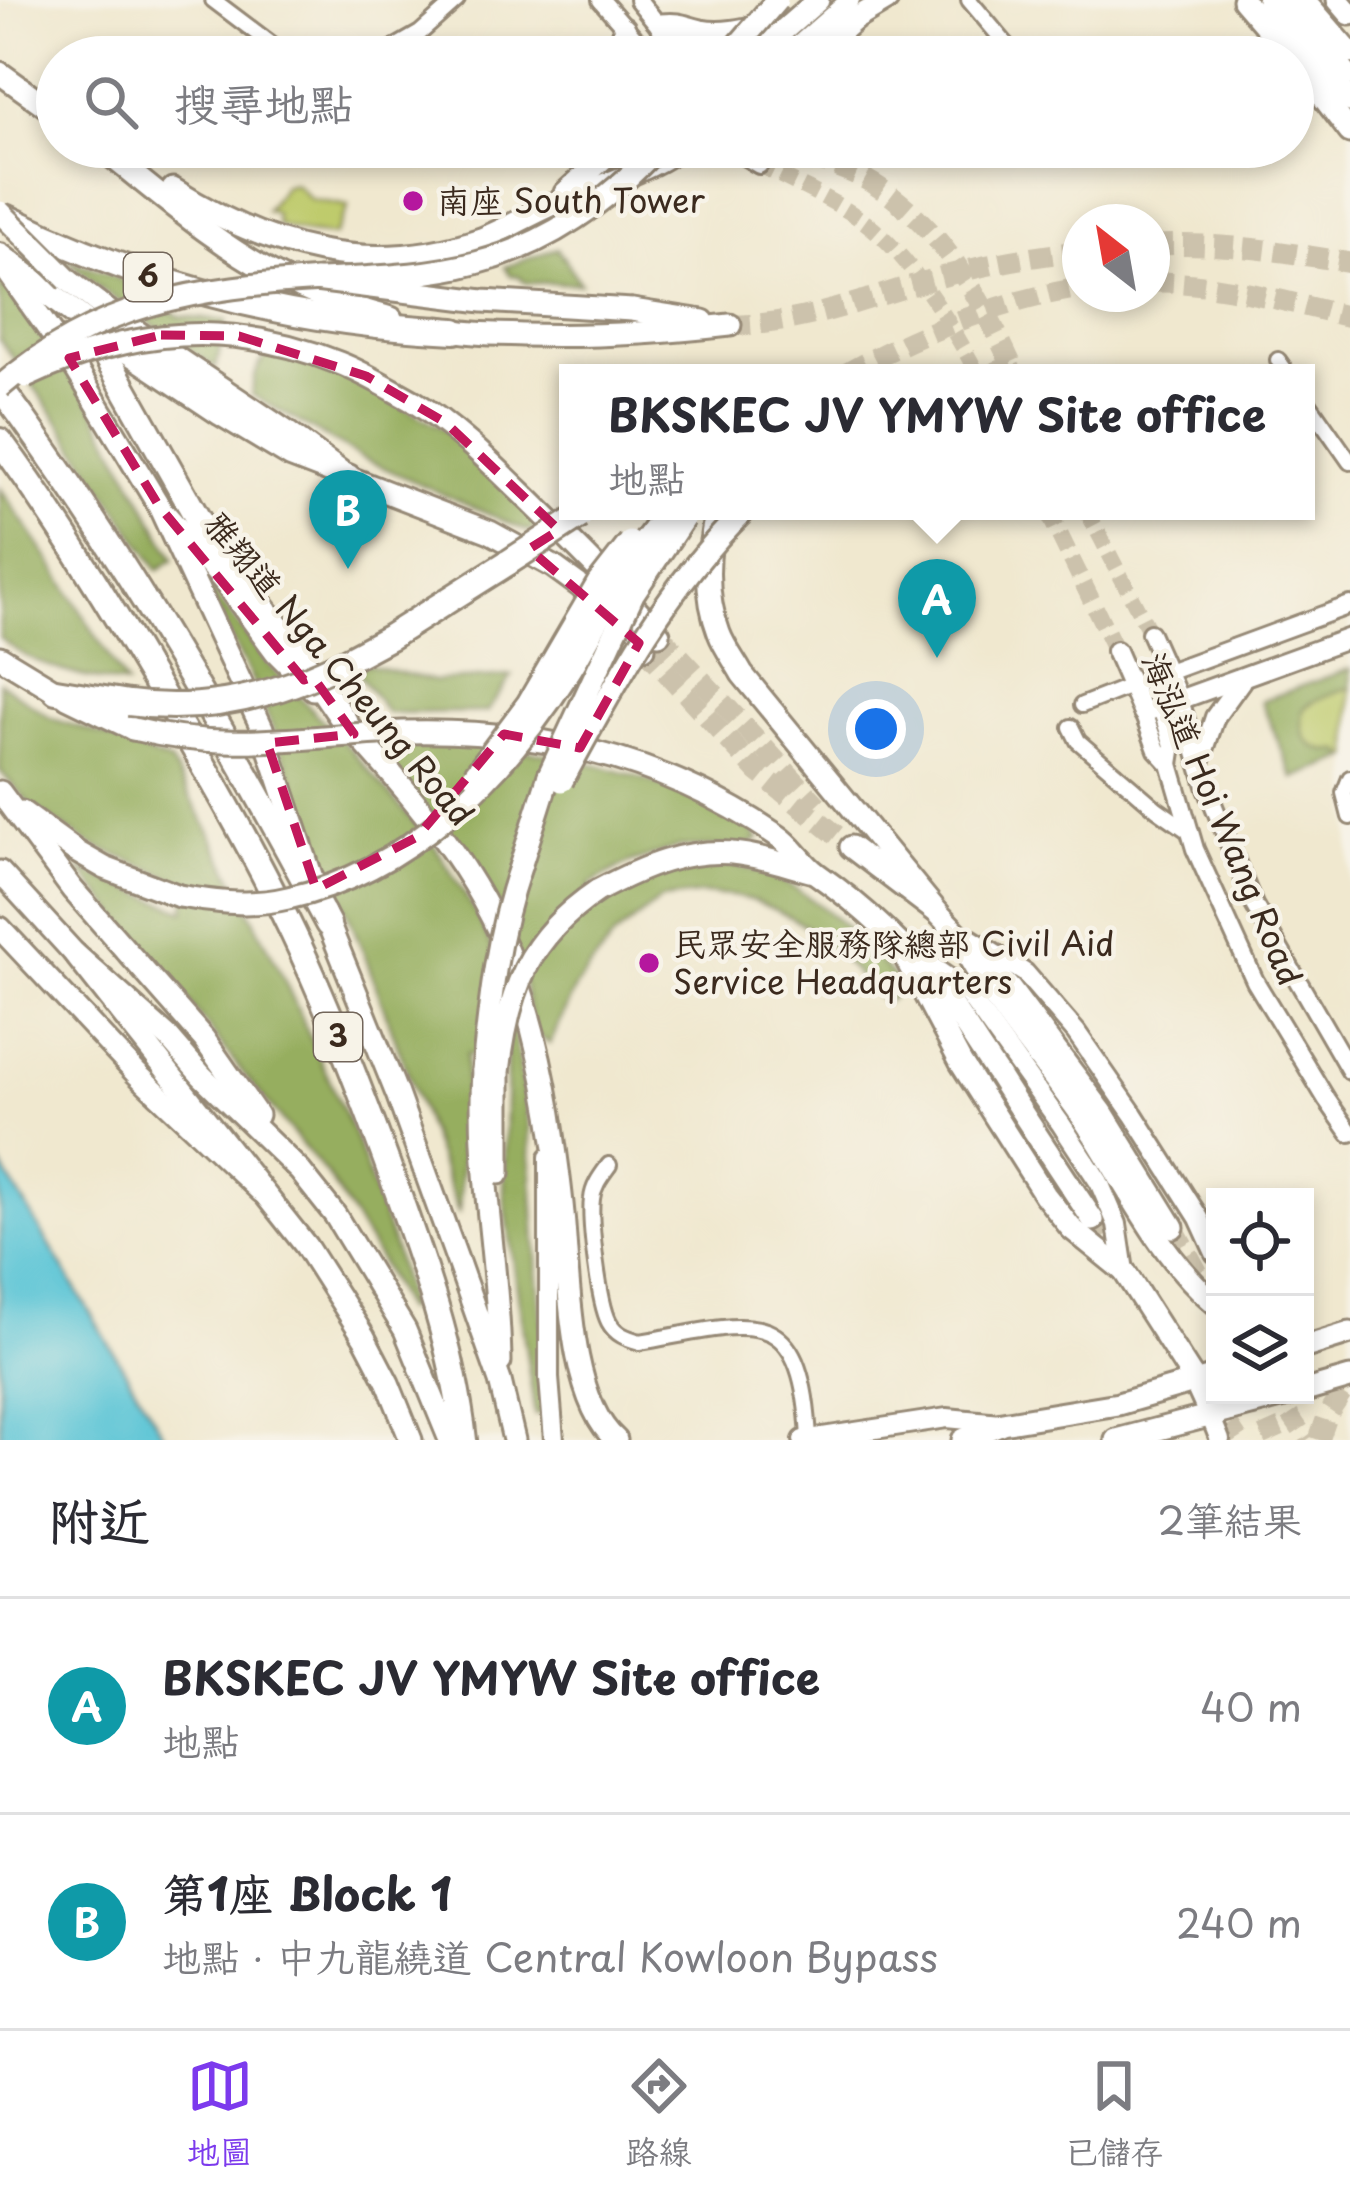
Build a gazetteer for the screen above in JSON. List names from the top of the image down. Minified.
{"streets":{"highway":["6","3"],"main road":["雅翔道 Nga Cheung Road","海泓道 Hoi Wang Road"]},"places":["南座 South Tower","民眾安全服務隊總部 Civil Aid Service Headquarters"],"north":"top left","page":{"search":"搜尋地點","popup":["BKSKEC JV YMYW Site office","地點"],"pins":["B","A"],"heading":["附近","2筆結果"],"list":[{"mark":"A","name":"BKSKEC JV YMYW Site office","note":"地點","value":"40 m"},{"mark":"B","name":"第1座 Block 1","note":"地點 · 中九龍繞道 Central Kowloon Bypass","value":"240 m"}],"nav":["地圖","路線","已儲存"]}}
